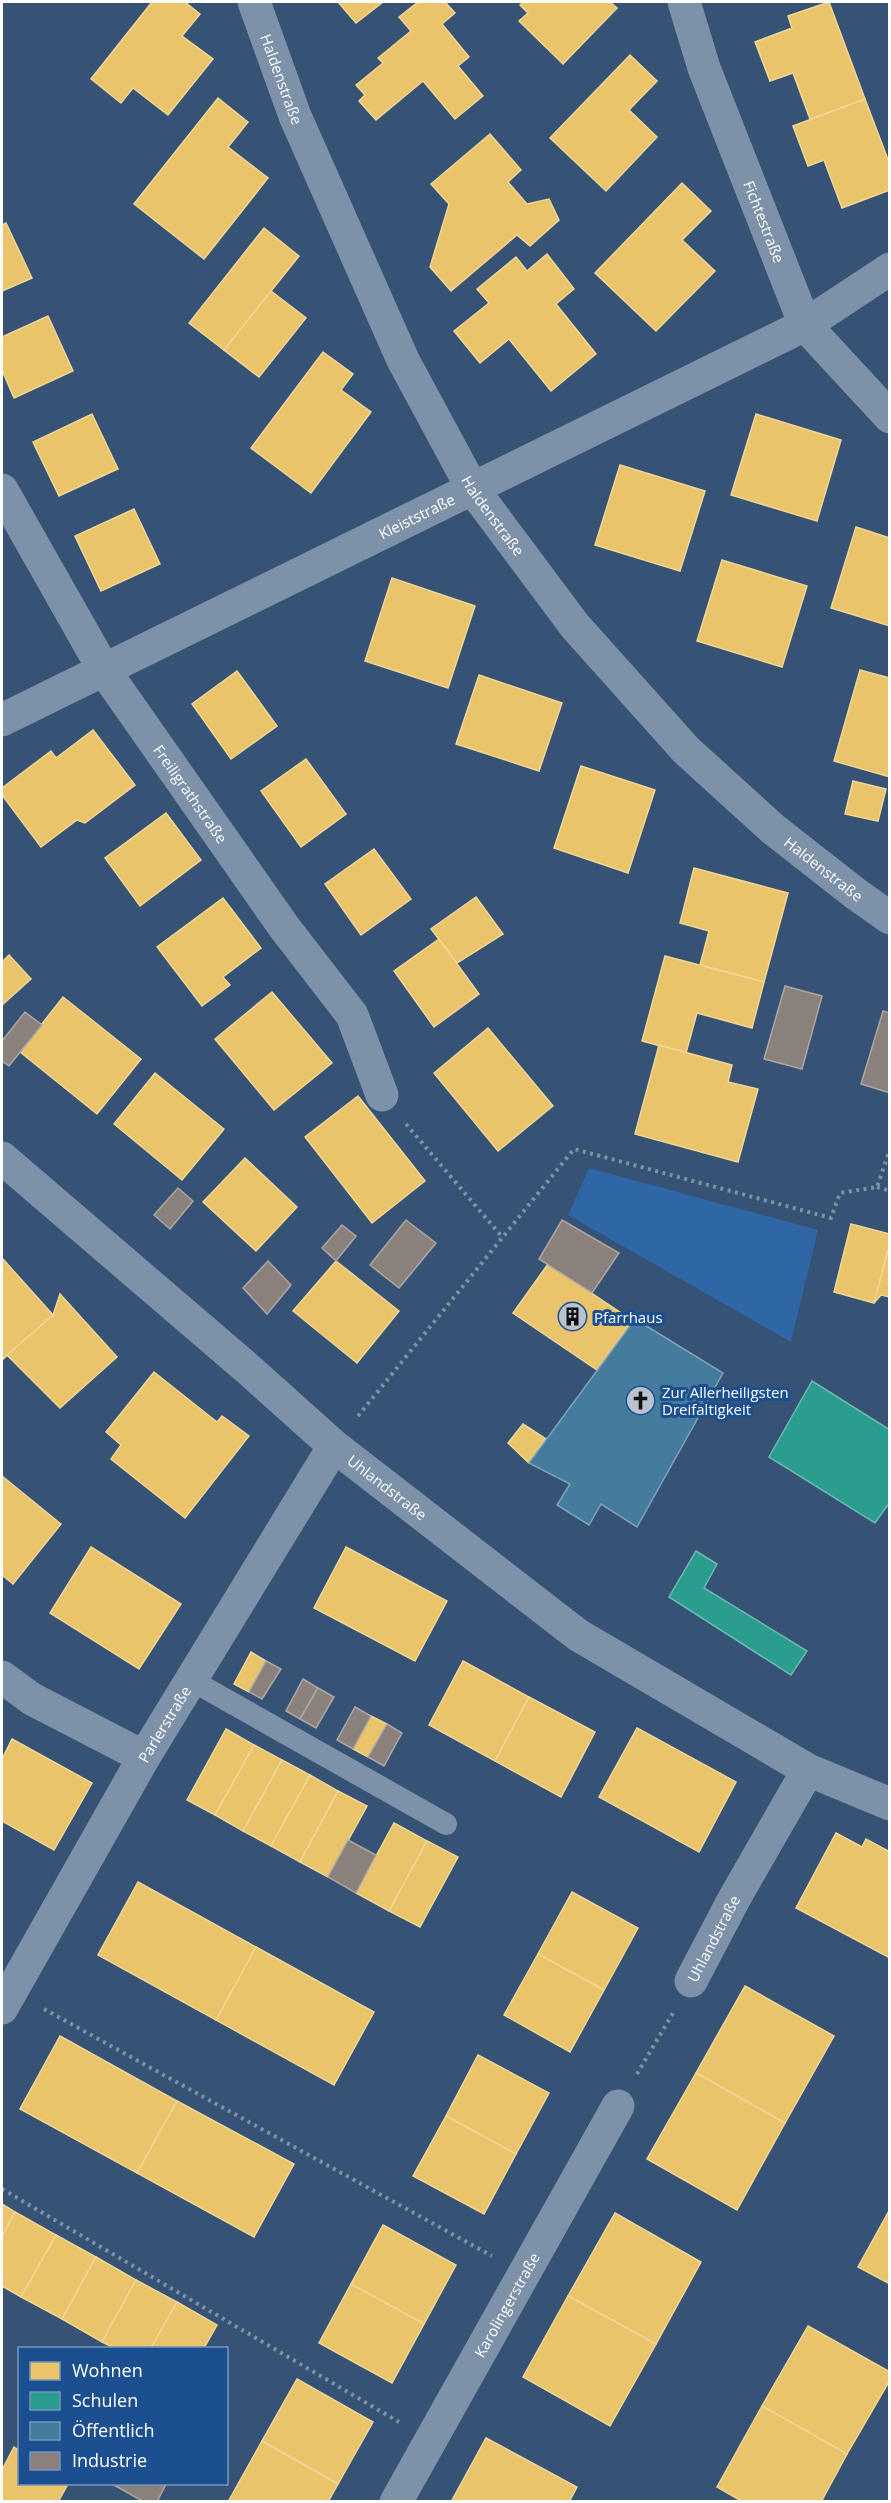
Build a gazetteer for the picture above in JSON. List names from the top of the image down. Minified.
{"streets":{"street":["Haldenstraße","Fichtestraße","Kleiststraße","Freiligrathstraße","Uhlandstraße","Parlerstraße","Karolingerstraße"]},"crossings":[["Haldenstraße","Kleiststraße"],["Fichtestraße","Kleiststraße"],["Kleiststraße","Freiligrathstraße"],["Uhlandstraße","Parlerstraße"],["Uhlandstraße","Karolingerstraße"]],"places":{"building":["Pfarrhaus"],"church":["Zur Allerheiligsten Dreifaltigkeit"]},"legend":["Wohnen","Schulen","Öffentlich","Industrie"]}
